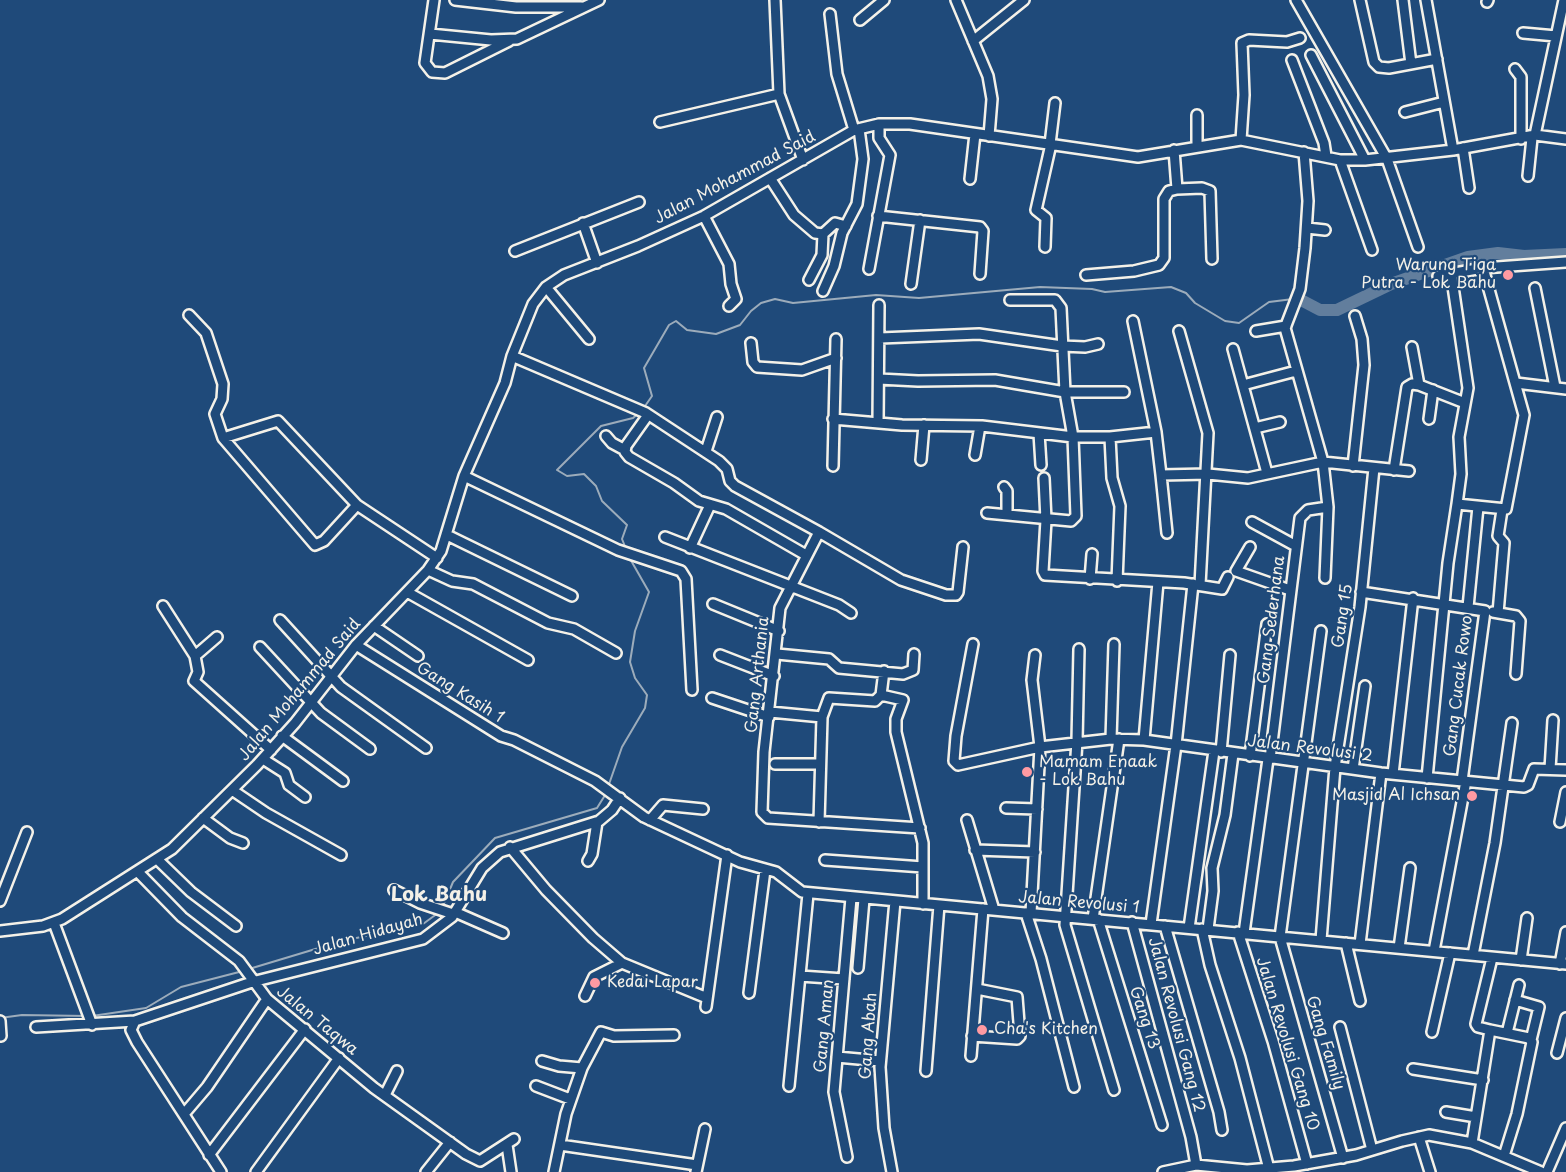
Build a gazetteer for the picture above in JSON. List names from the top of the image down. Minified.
{"streets":{"street":["Jalan Mohammad Said","Gang 15","Gang Sederhana","Gang Arthania","Gang Cucak Rowo","Gang Kasih 1","Jalan Revolusi 2","Jalan Revolusi 1","Jalan Hidayah","Gang 13","Jalan Taqwa","Jalan Revolusi Gang 12","Gang Aman","Gang Abah","Gang Family","Jalan Revolusi Gang 10"]},"crossings":[["Jalan Mohammad Said","Gang Kasih 1"],["Jalan Mohammad Said","Jalan Taqwa"],["Gang 15","Gang Cucak Rowo"],["Gang 15","Jalan Revolusi 2"],["Gang 15","Jalan Revolusi 1"],["Gang Sederhana","Jalan Revolusi 2"],["Gang Sederhana","Jalan Revolusi 1"],["Gang Sederhana","Jalan Revolusi Gang 10"],["Gang Cucak Rowo","Jalan Revolusi 2"],["Gang Cucak Rowo","Jalan Revolusi 1"],["Gang Kasih 1","Jalan Revolusi 1"],["Gang Kasih 1","Jalan Hidayah"],["Jalan Revolusi 1","Jalan Hidayah"],["Jalan Revolusi 1","Gang 13"],["Jalan Revolusi 1","Jalan Revolusi Gang 12"],["Jalan Revolusi 1","Gang Aman"],["Jalan Revolusi 1","Gang Abah"],["Jalan Revolusi 1","Gang Family"],["Jalan Revolusi 1","Jalan Revolusi Gang 10"],["Jalan Hidayah","Jalan Taqwa"]],"districts":["Lok Bahu"],"places":["Warung Tiga Putra - Lok Bahu","Mamam Enaak - Lok Bahu","Masjid Al Ichsan","Kedai Lapar","Cha's Kitchen"]}
